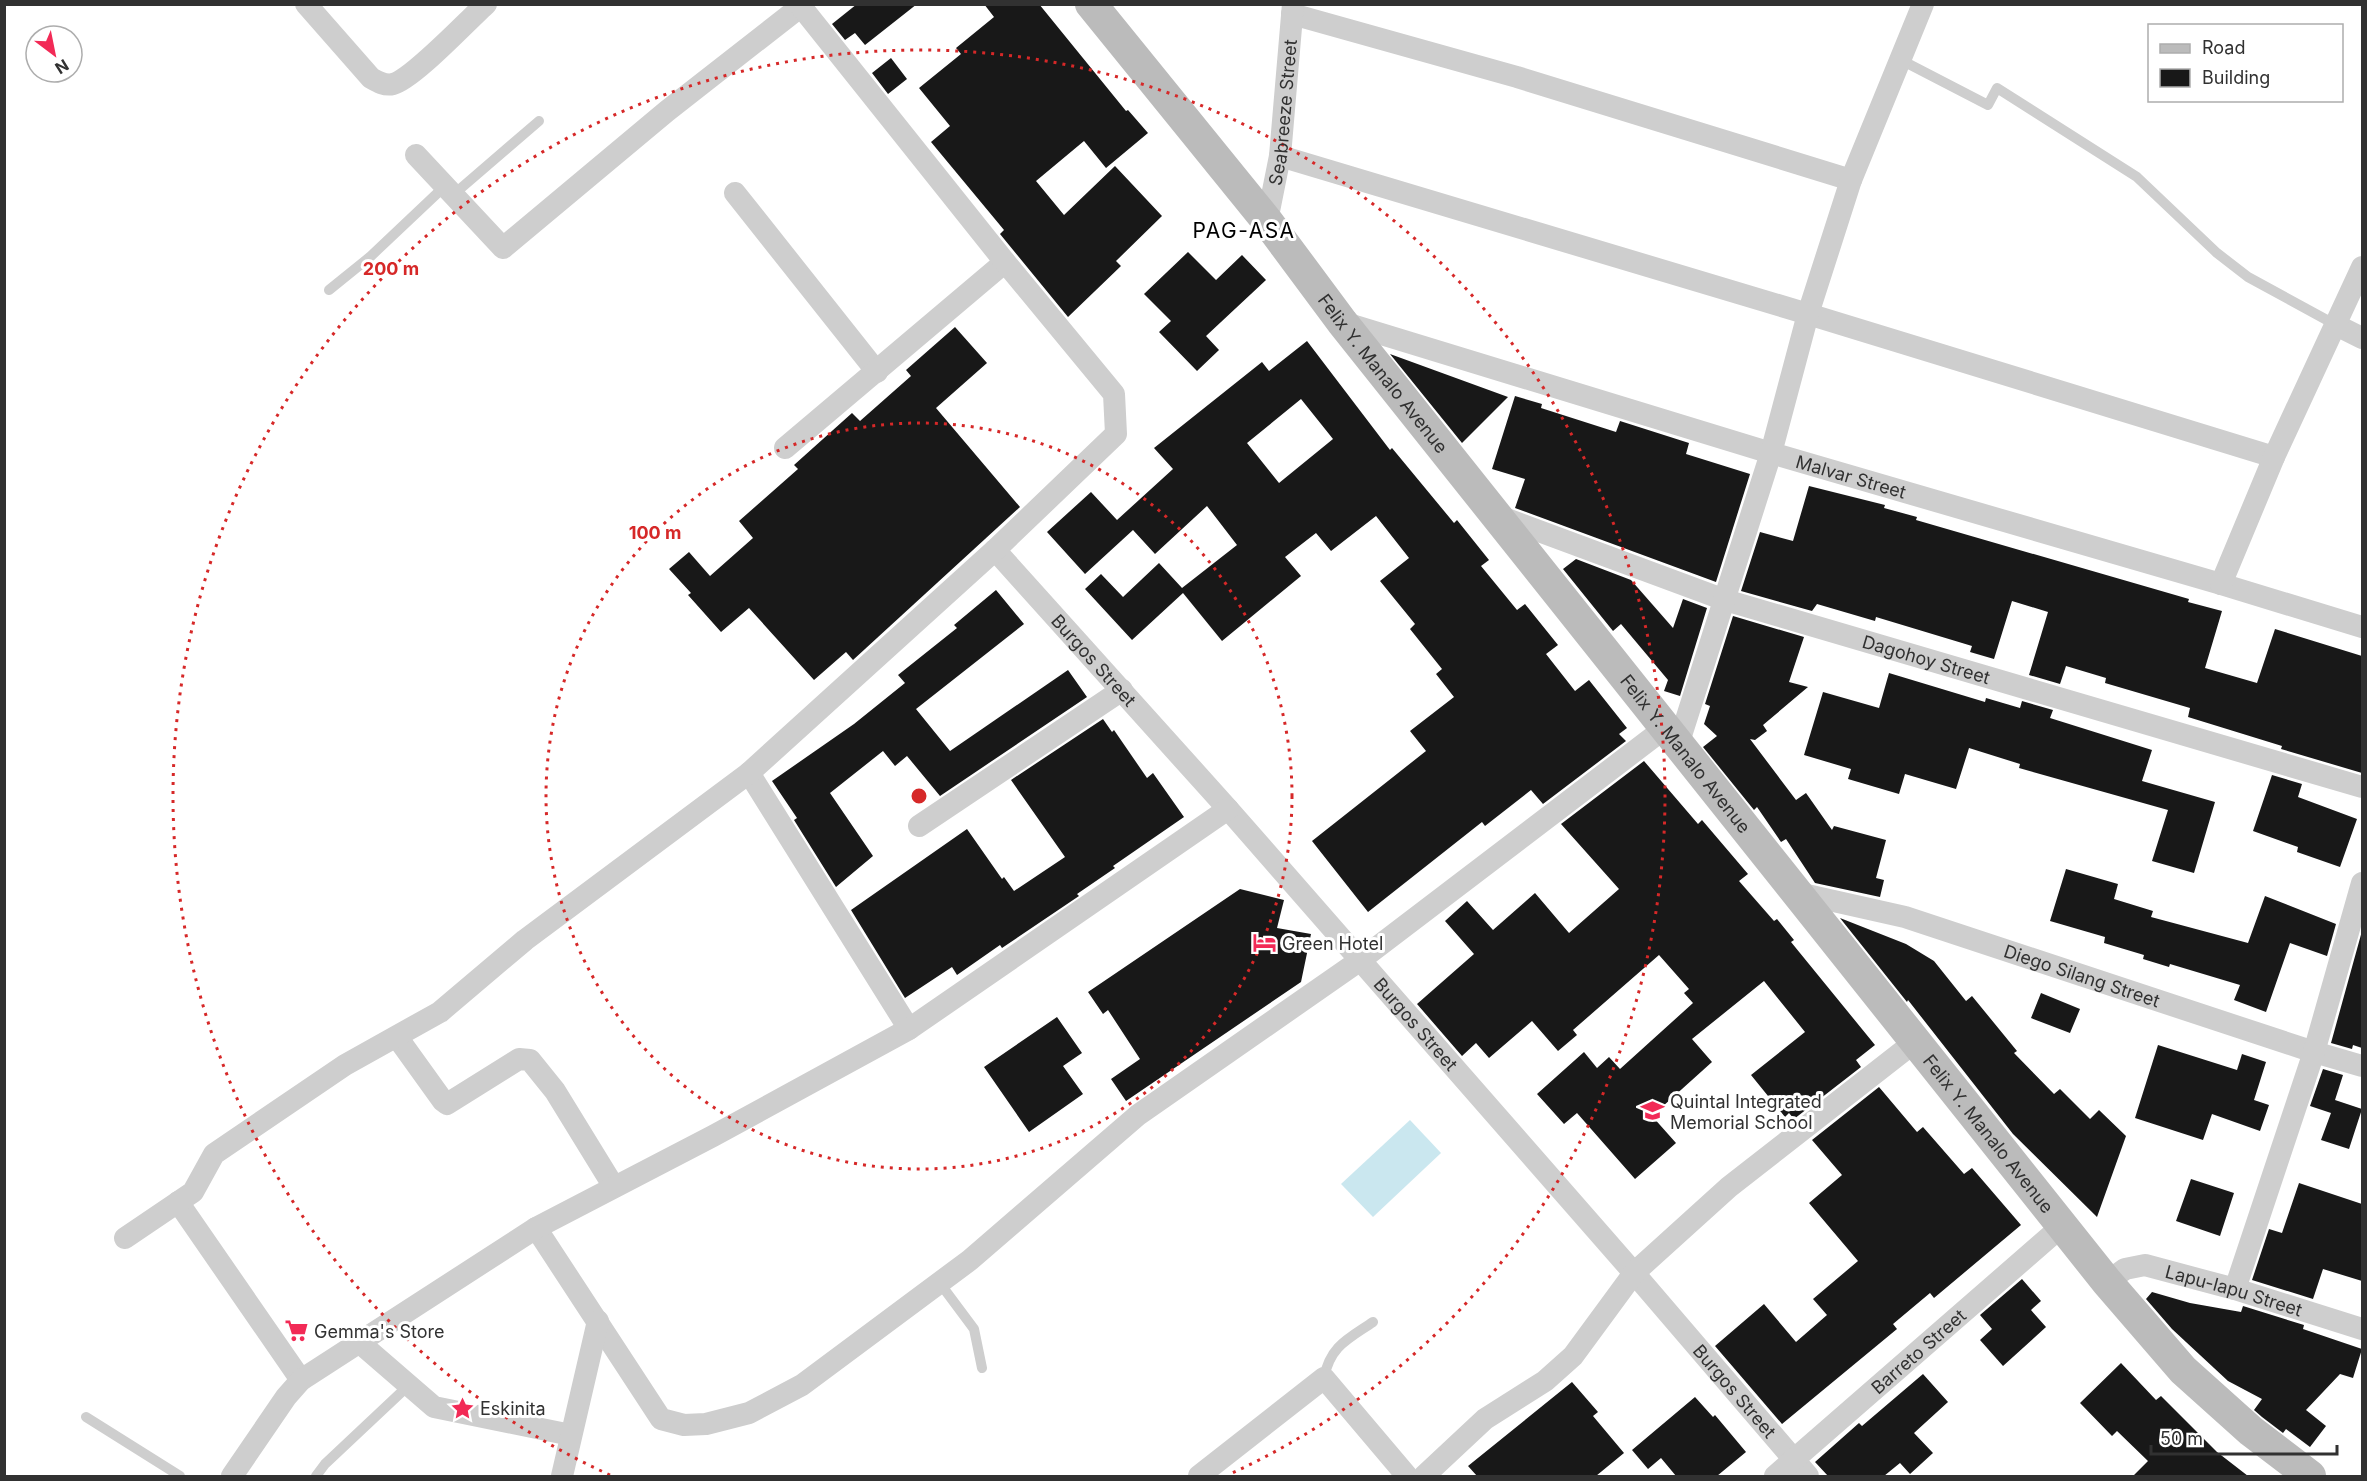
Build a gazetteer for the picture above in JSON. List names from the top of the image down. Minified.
{"streets":{"main road":["Felix Y. Manalo Avenue"],"street":["Seabreeze Street","Malvar Street","Dagohoy Street","Burgos Street","Diego Silang Street","Lapu-lapu Street","Barreto Street"]},"crossings":[["Seabreeze Street","Felix Y. Manalo Avenue"],["Felix Y. Manalo Avenue","Malvar Street"],["Felix Y. Manalo Avenue","Dagohoy Street"],["Felix Y. Manalo Avenue","Diego Silang Street"],["Felix Y. Manalo Avenue","Lapu-lapu Street"],["Felix Y. Manalo Avenue","Barreto Street"],["Burgos Street","Barreto Street"]],"districts":["PAG-ASA"],"places":{"hotel":["Green Hotel"],"school or university":["Quintal Integrated Memorial School"],"supermarket":["Gemma's Store"],"place":["Eskinita"]},"legend":["Road","Building"],"scale_bar":"50 m","north":"bottom right","rings":["200 m","100 m"]}
